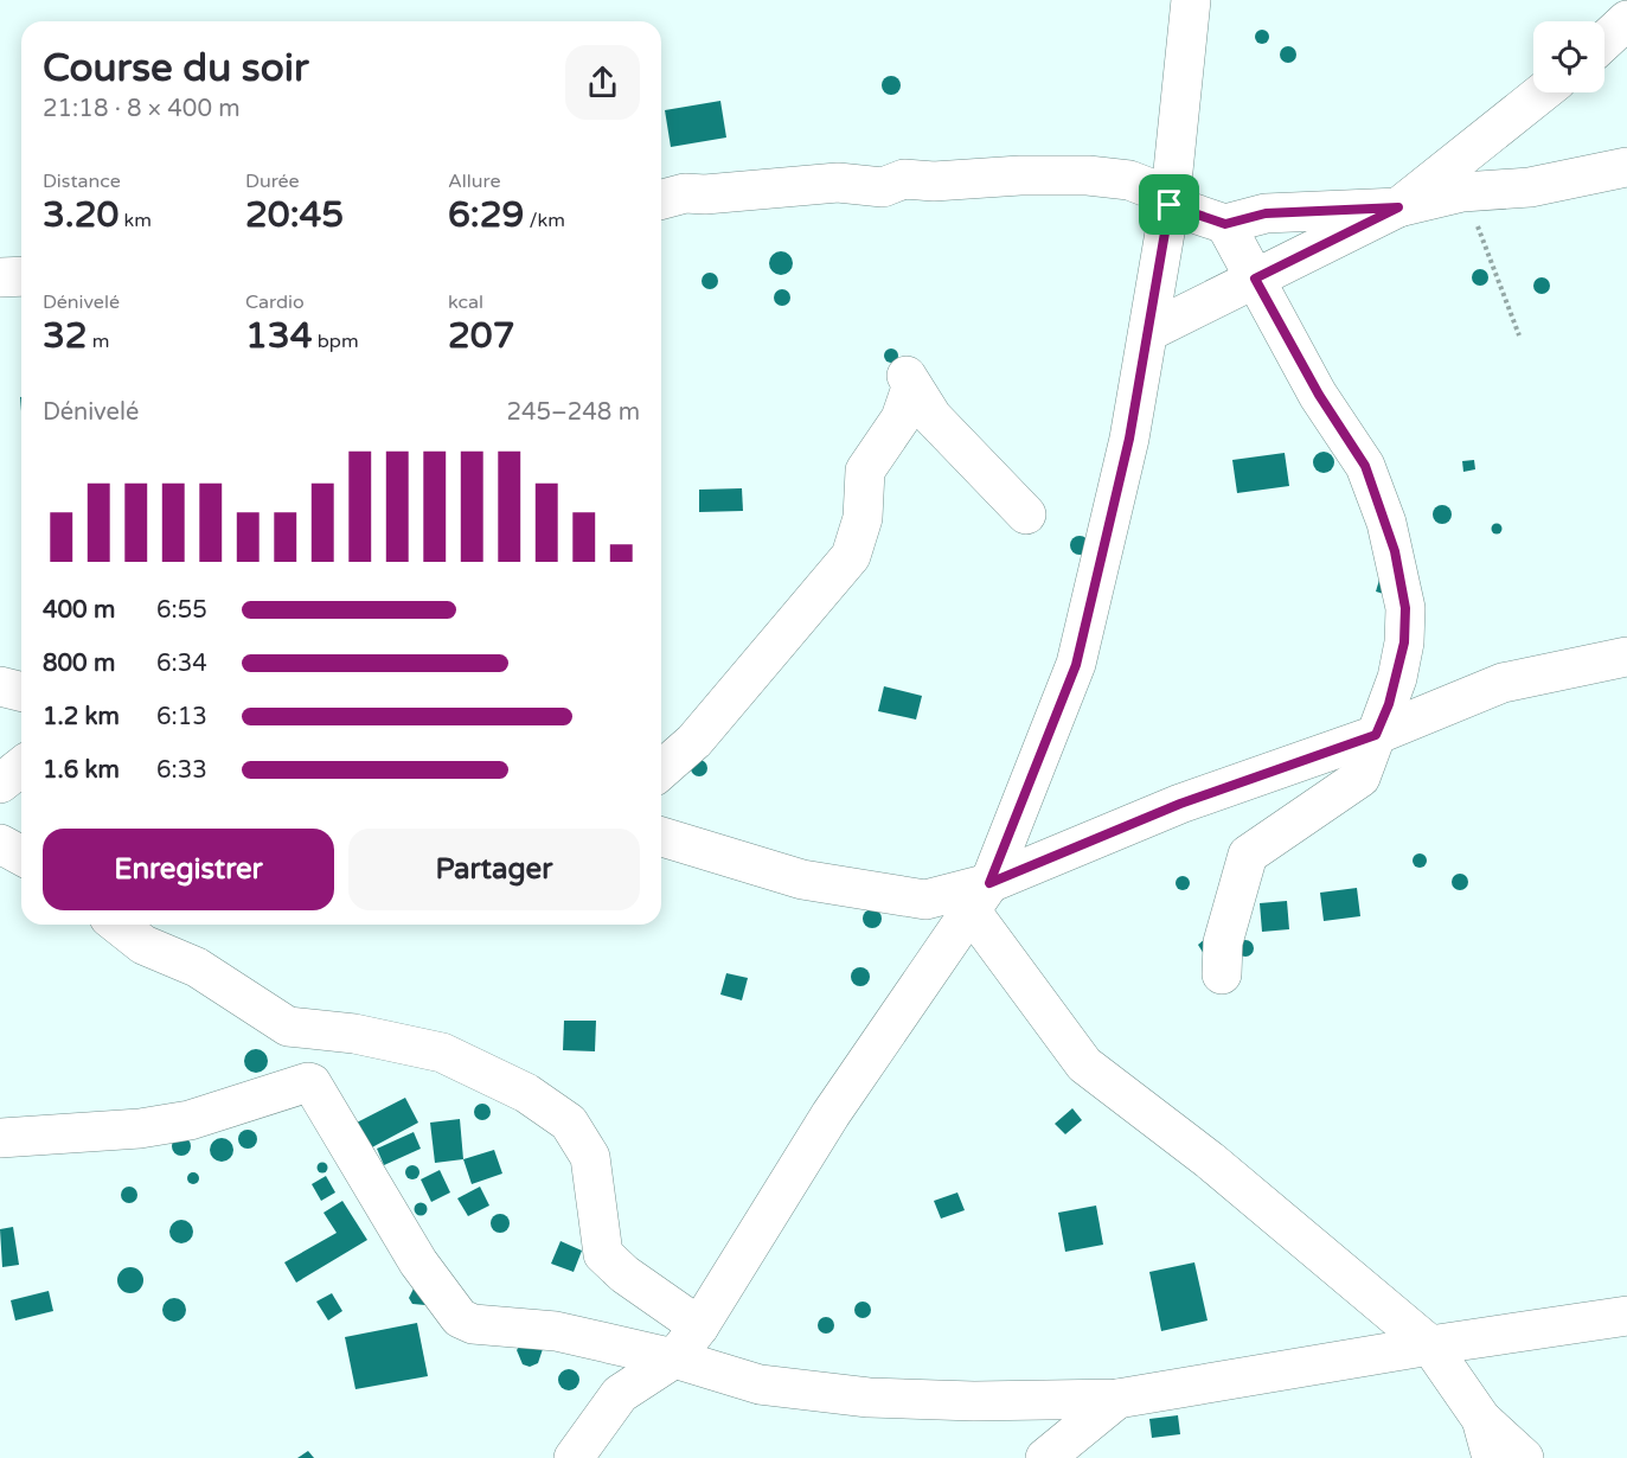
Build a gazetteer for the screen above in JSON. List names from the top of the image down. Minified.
{"page":{"heading":["Course du soir","21:18 · 8 × 400 m"],"stats":[["Distance","3.20 km"],["Durée","20:45"],["Allure","6:29 /km"],["Dénivelé","32 m"],["Cardio","134 bpm"],["kcal","207"]],"chart":["Dénivelé","245–248 m"],"list":[{"name":"400 m","note":"6:55"},{"name":"800 m","note":"6:34"},{"name":"1.2 km","note":"6:13"},{"name":"1.6 km","note":"6:33"}],"buttons":["Enregistrer","Partager"]}}
